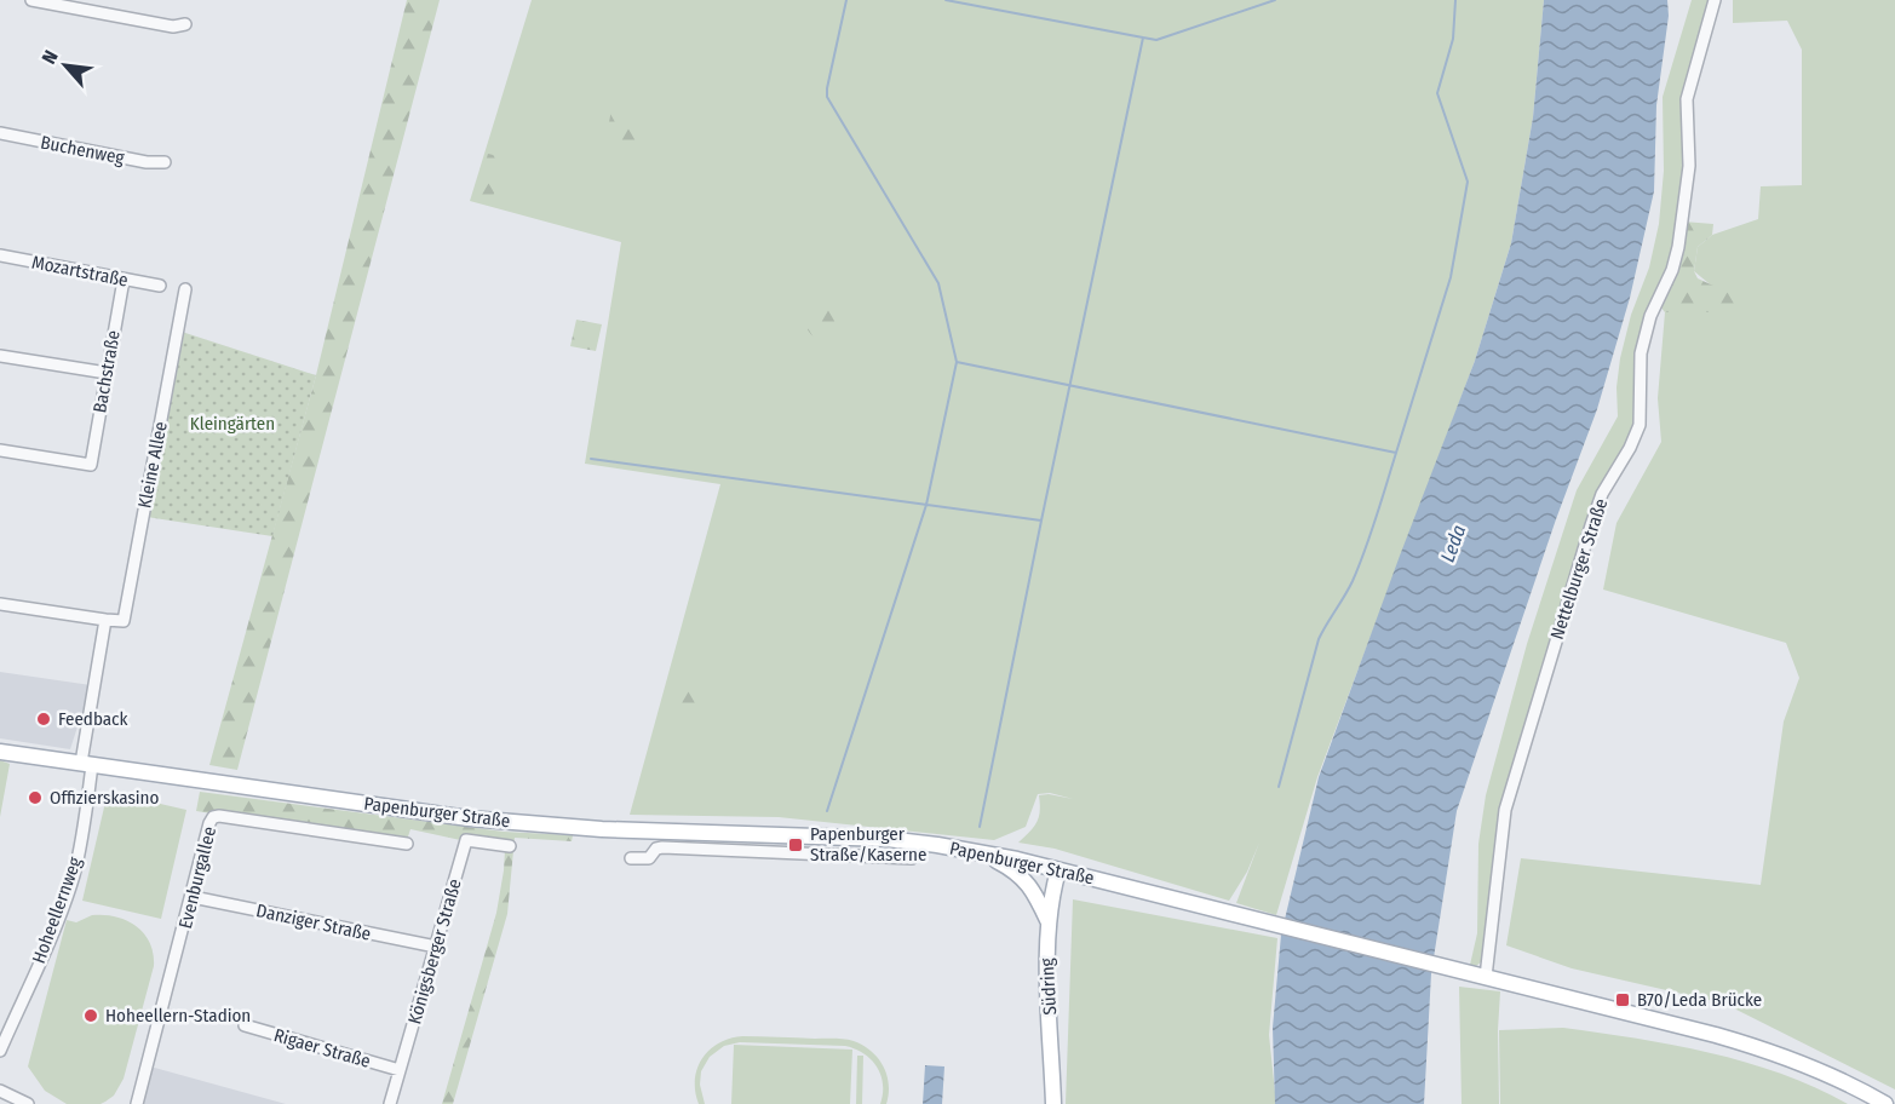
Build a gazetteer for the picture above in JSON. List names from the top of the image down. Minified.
{"streets":{"main road":["Papenburger Straße","Südring"],"street":["Buchenweg","Mozartstraße","Bachstraße","Kleine Allee","Nettelburger Straße","Evenburgallee","Hoheellernweg","Danziger Straße","Königsberger Straße","Rigaer Straße"]},"crossings":[["Mozartstraße","Bachstraße"],["Kleine Allee","Hoheellernweg"],["Nettelburger Straße","Papenburger Straße"],["Papenburger Straße","Hoheellernweg"],["Papenburger Straße","Südring"],["Evenburgallee","Danziger Straße"],["Danziger Straße","Königsberger Straße"],["Königsberger Straße","Rigaer Straße"]],"water":["Leda"],"parks":["Kleingärten"],"places":{"other":["Feedback","Offizierskasino","Hoheellern-Stadion"],"transit":["Papenburger Straße/Kaserne","B70/Leda Brücke"]},"north":"top left"}
